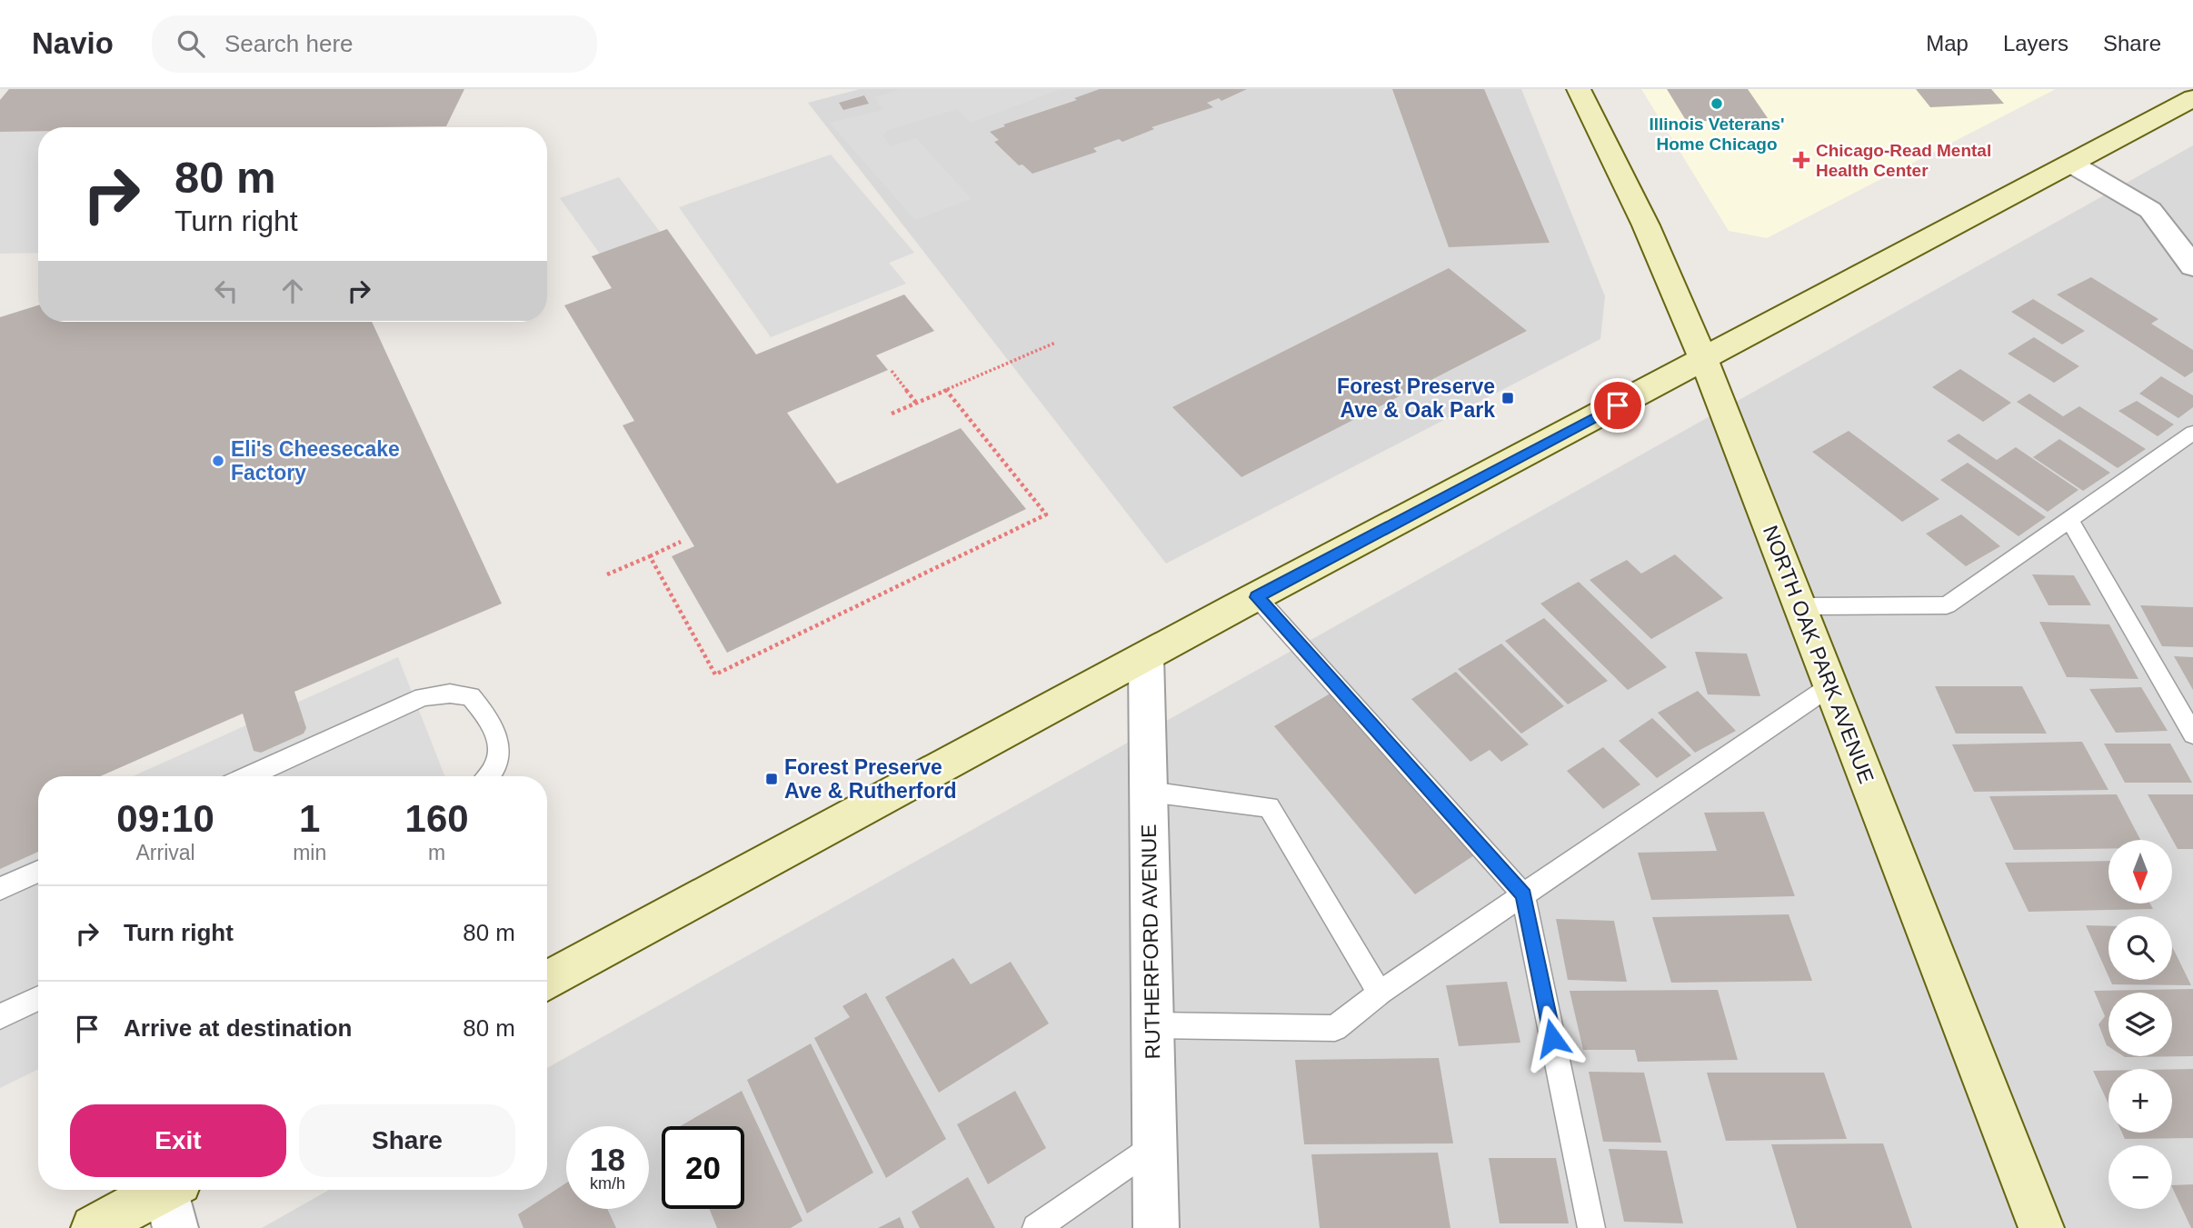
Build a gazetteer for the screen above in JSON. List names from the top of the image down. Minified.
{"streets":{"main road":["NORTH OAK PARK AVENUE"],"street":["RUTHERFORD AVENUE"]},"places":{"other":["Illinois Veterans' Home Chicago","Eli's Cheesecake Factory"],"health":["Chicago-Read Mental Health Center"],"transit":["Forest Preserve Ave & Oak Park","Forest Preserve Ave & Rutherford"]},"north":"bottom","page":{"header":"Navio","search":"Search here","nav":["Map","Layers","Share"],"turn":["80 m","Turn right"],"eta":["09:10","Arrival","1","min","160","m"],"map_buttons":["+","−"],"list":[{"name":"Turn right","value":"80 m"},{"name":"Arrive at destination","value":"80 m"}],"buttons":["Exit","Share"],"speed":"18 km/h","limit":"20"}}
